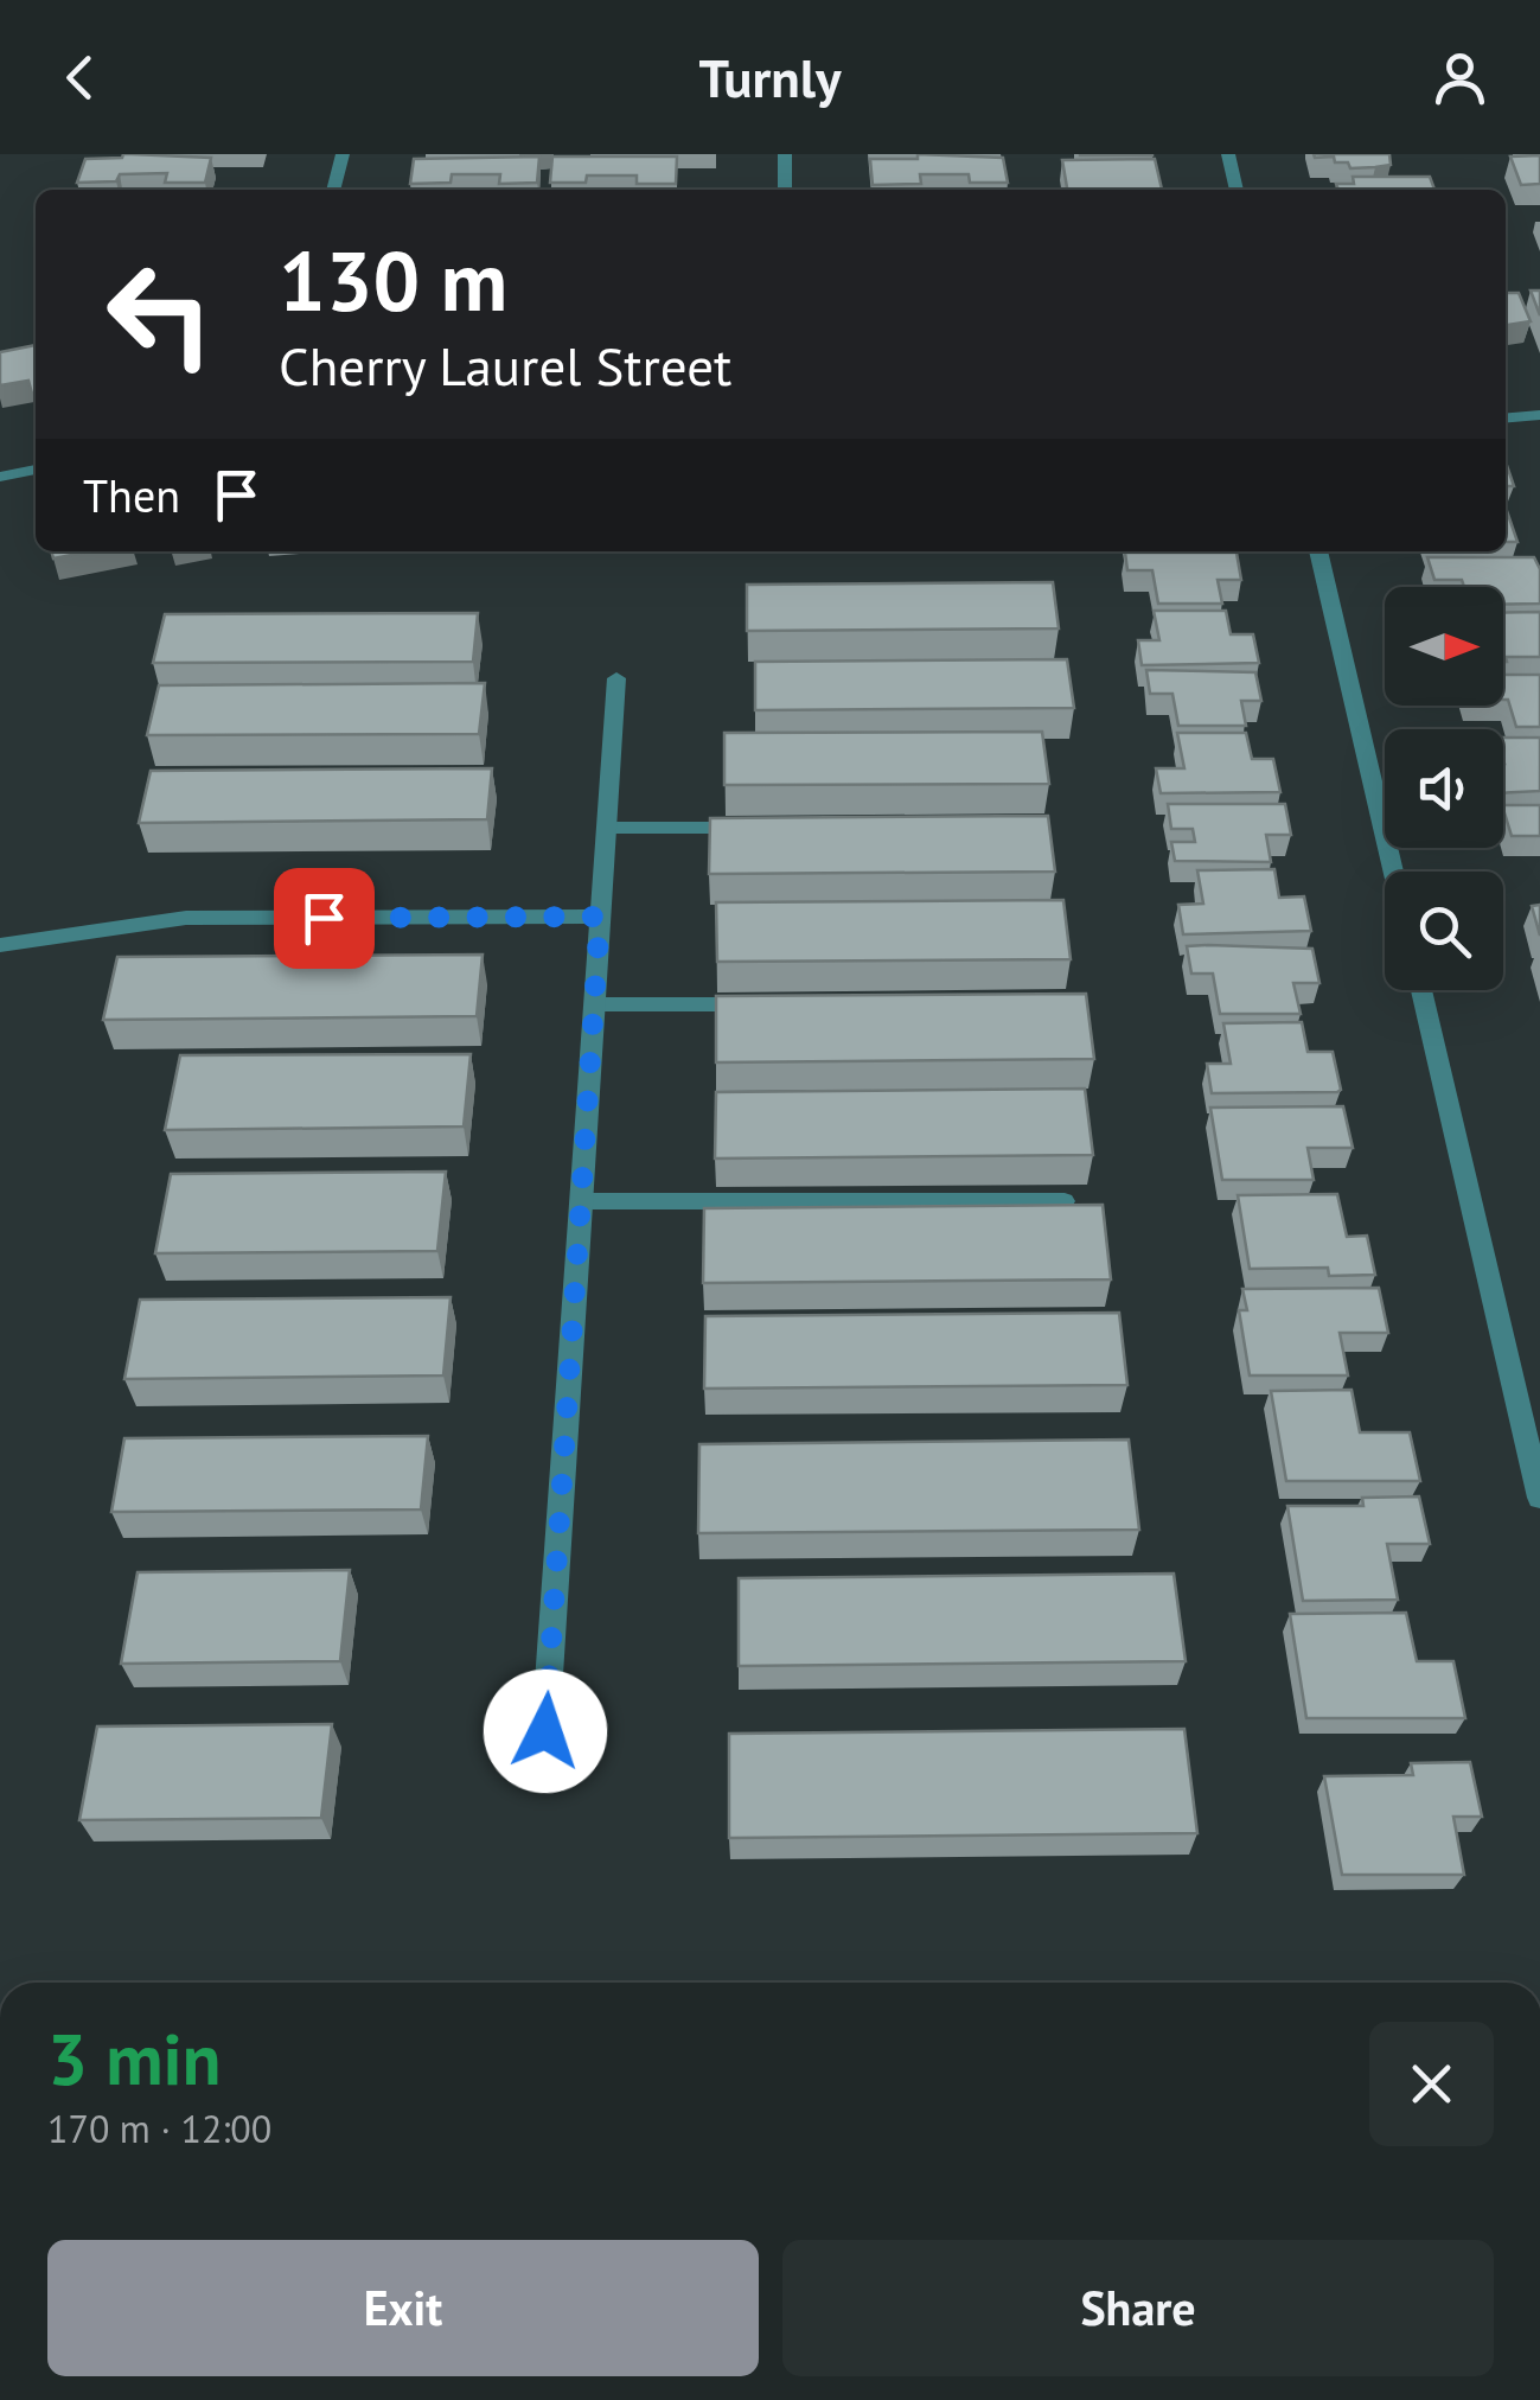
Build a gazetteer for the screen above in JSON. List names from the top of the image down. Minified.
{"north":"right","page":{"header":"Turnly","turn":["130 m","Cherry Laurel Street"],"then":"Then","heading":["3 min","170 m · 12:00"],"buttons":["Exit","Share"]}}
